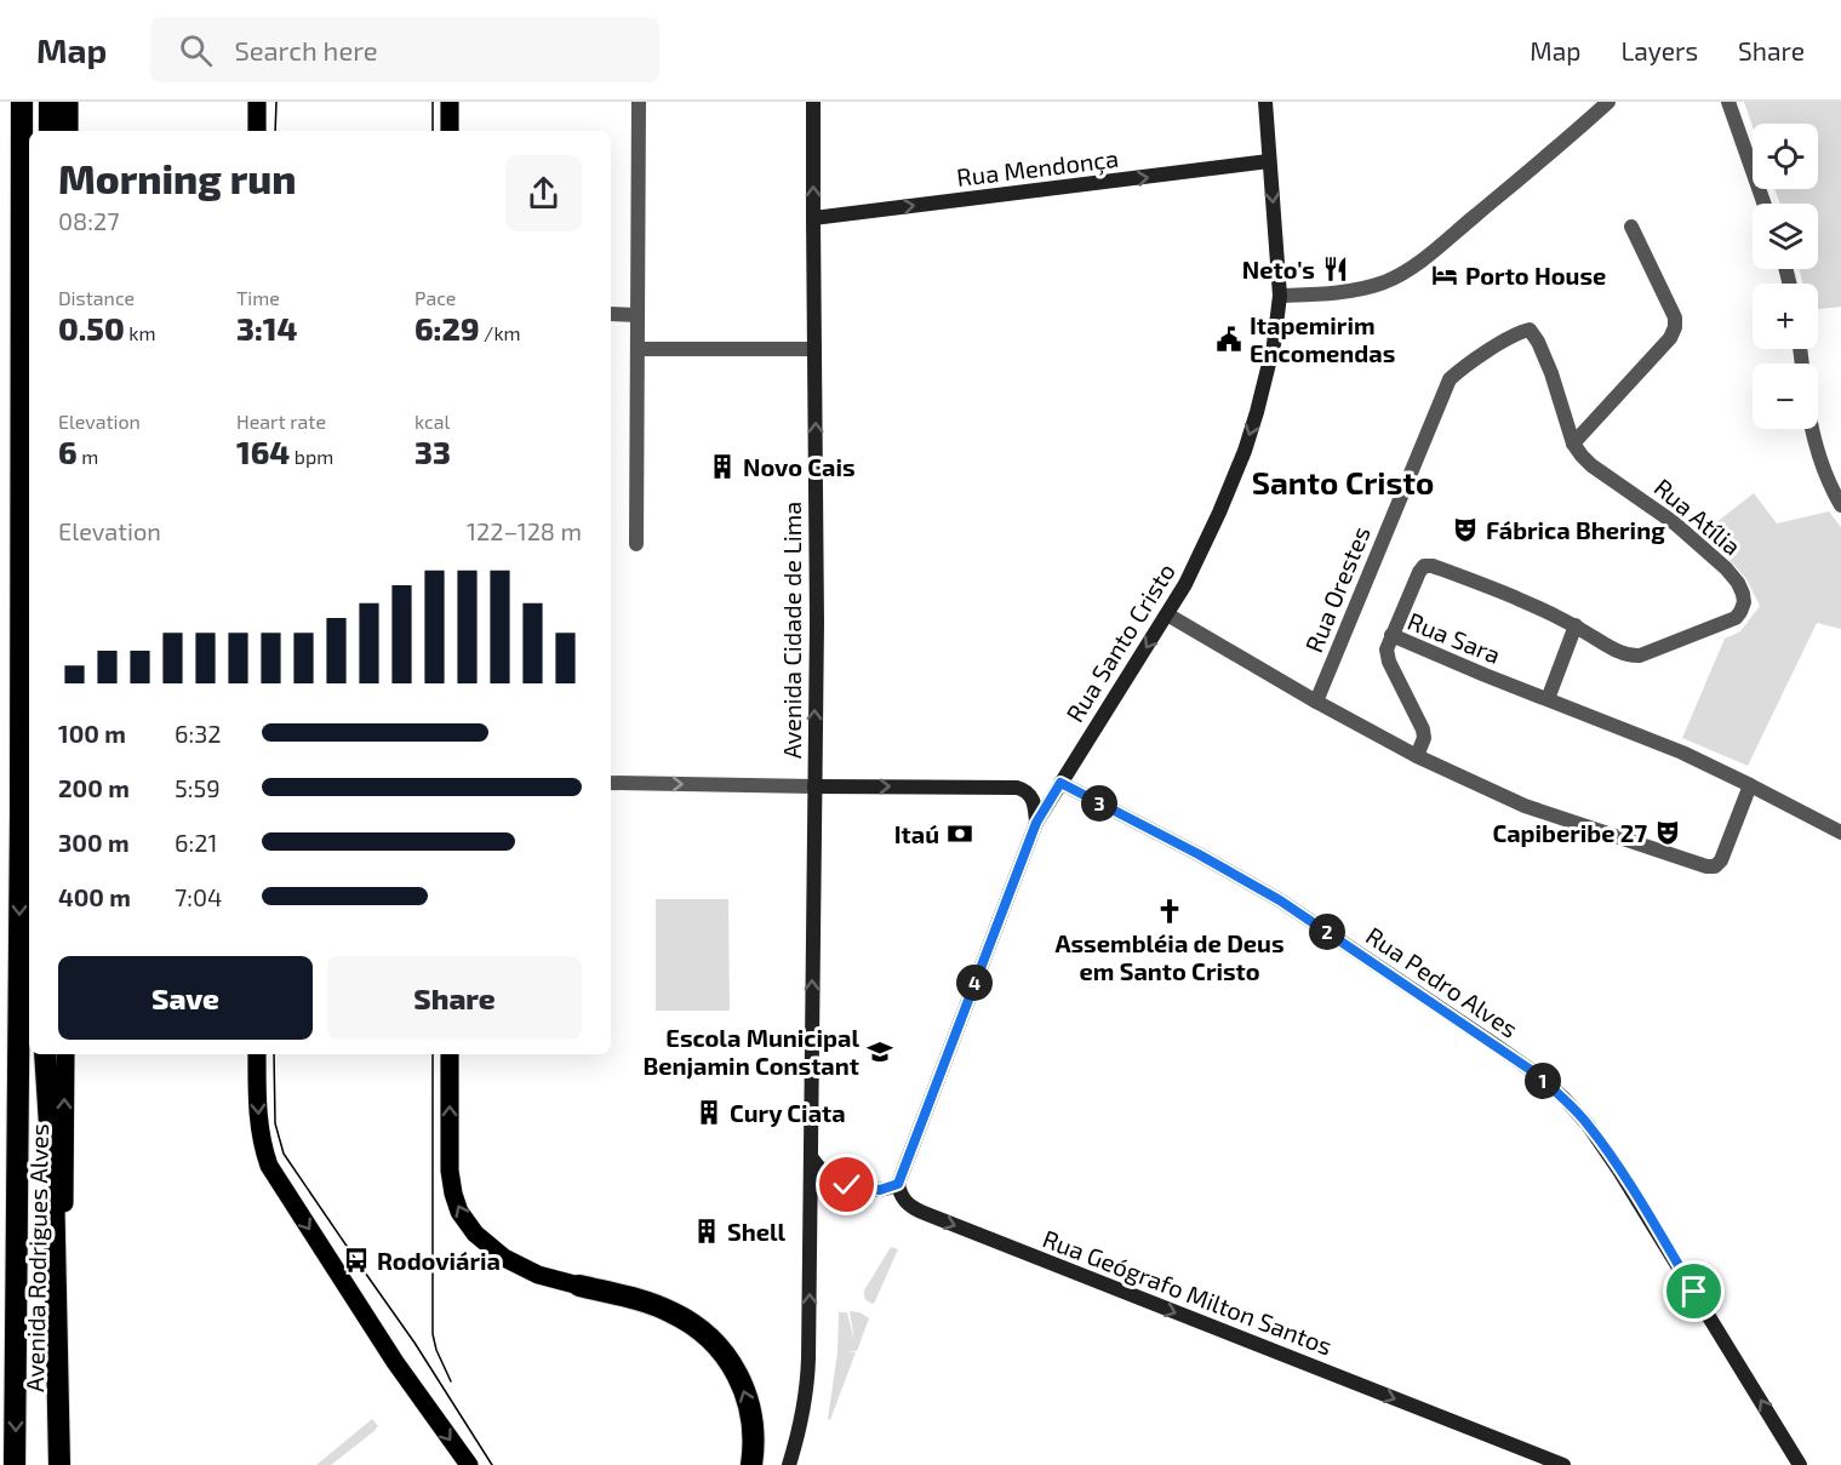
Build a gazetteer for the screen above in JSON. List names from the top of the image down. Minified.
{"streets":{"highway":["Avenida Rodrigues Alves"],"main road":["Rua Mendonça","Avenida Cidade de Lima","Rua Santo Cristo","Rua Pedro Alves","Rua Geógrafo Milton Santos"],"street":["Rua Atília","Rua Orestes","Rua Sara"]},"crossings":[["Rua Mendonça","Avenida Cidade de Lima"],["Rua Mendonça","Rua Santo Cristo"],["Rua Atília","Rua Orestes"],["Rua Atília","Rua Sara"],["Rua Santo Cristo","Rua Pedro Alves"],["Rua Santo Cristo","Rua Geógrafo Milton Santos"]],"one_way":["Rua Mendonça","Avenida Cidade de Lima","Rua Santo Cristo","Rua Pedro Alves","Rua Geógrafo Milton Santos"],"districts":["Santo Cristo"],"places":{"restaurant":["Neto's"],"hotel":["Porto House"],"public building":["Itapemirim Encomendas"],"building":["Novo Cais","Cury Ciata","Shell"],"theatre":["Fábrica Bhering","Capiberibe 27"],"bank":["Itaú"],"church":["Assembléia de Deus em Santo Cristo"],"school or university":["Escola Municipal Benjamin Constant"],"bus stop":["Rodoviária"]},"page":{"header":"Map","search":"Search here","nav":["Map","Layers","Share"],"map_buttons":["+","−"],"heading":["Morning run","08:27"],"stats":[["Distance","0.50 km"],["Time","3:14"],["Pace","6:29 /km"],["Elevation","6 m"],["Heart rate","164 bpm"],["kcal","33"]],"chart":["Elevation","122–128 m"],"list":[{"name":"100 m","note":"6:32"},{"name":"200 m","note":"5:59"},{"name":"300 m","note":"6:21"},{"name":"400 m","note":"7:04"}],"pins":["3","2","4","1"],"buttons":["Save","Share"]}}
